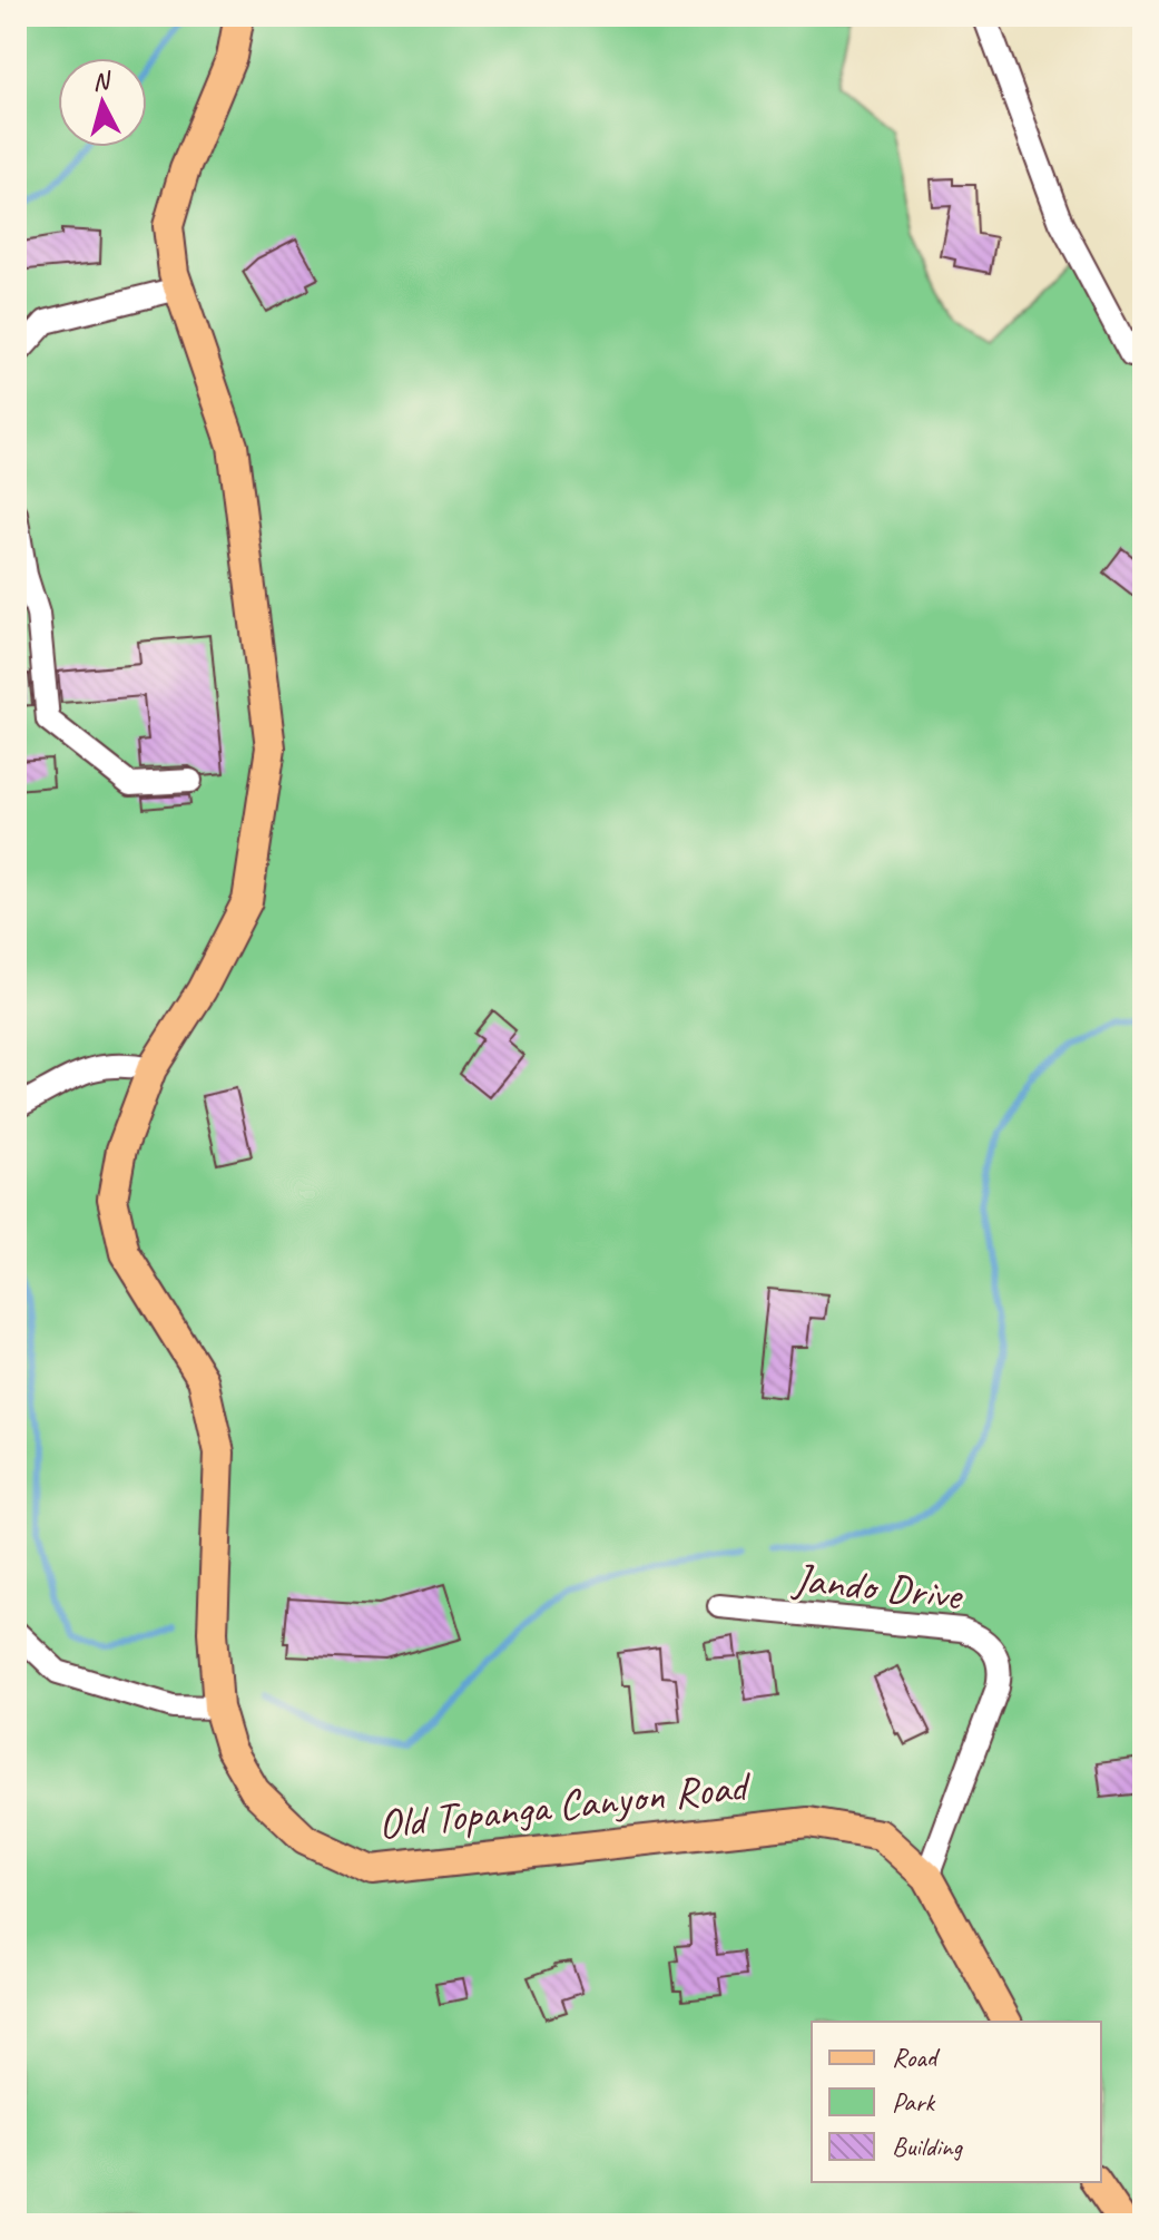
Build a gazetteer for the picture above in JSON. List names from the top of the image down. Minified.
{"streets":{"main road":["Old Topanga Canyon Road"],"street":["Jando Drive"]},"crossings":[["Jando Drive","Old Topanga Canyon Road"]],"legend":["Road","Park","Building"],"north":"top"}
